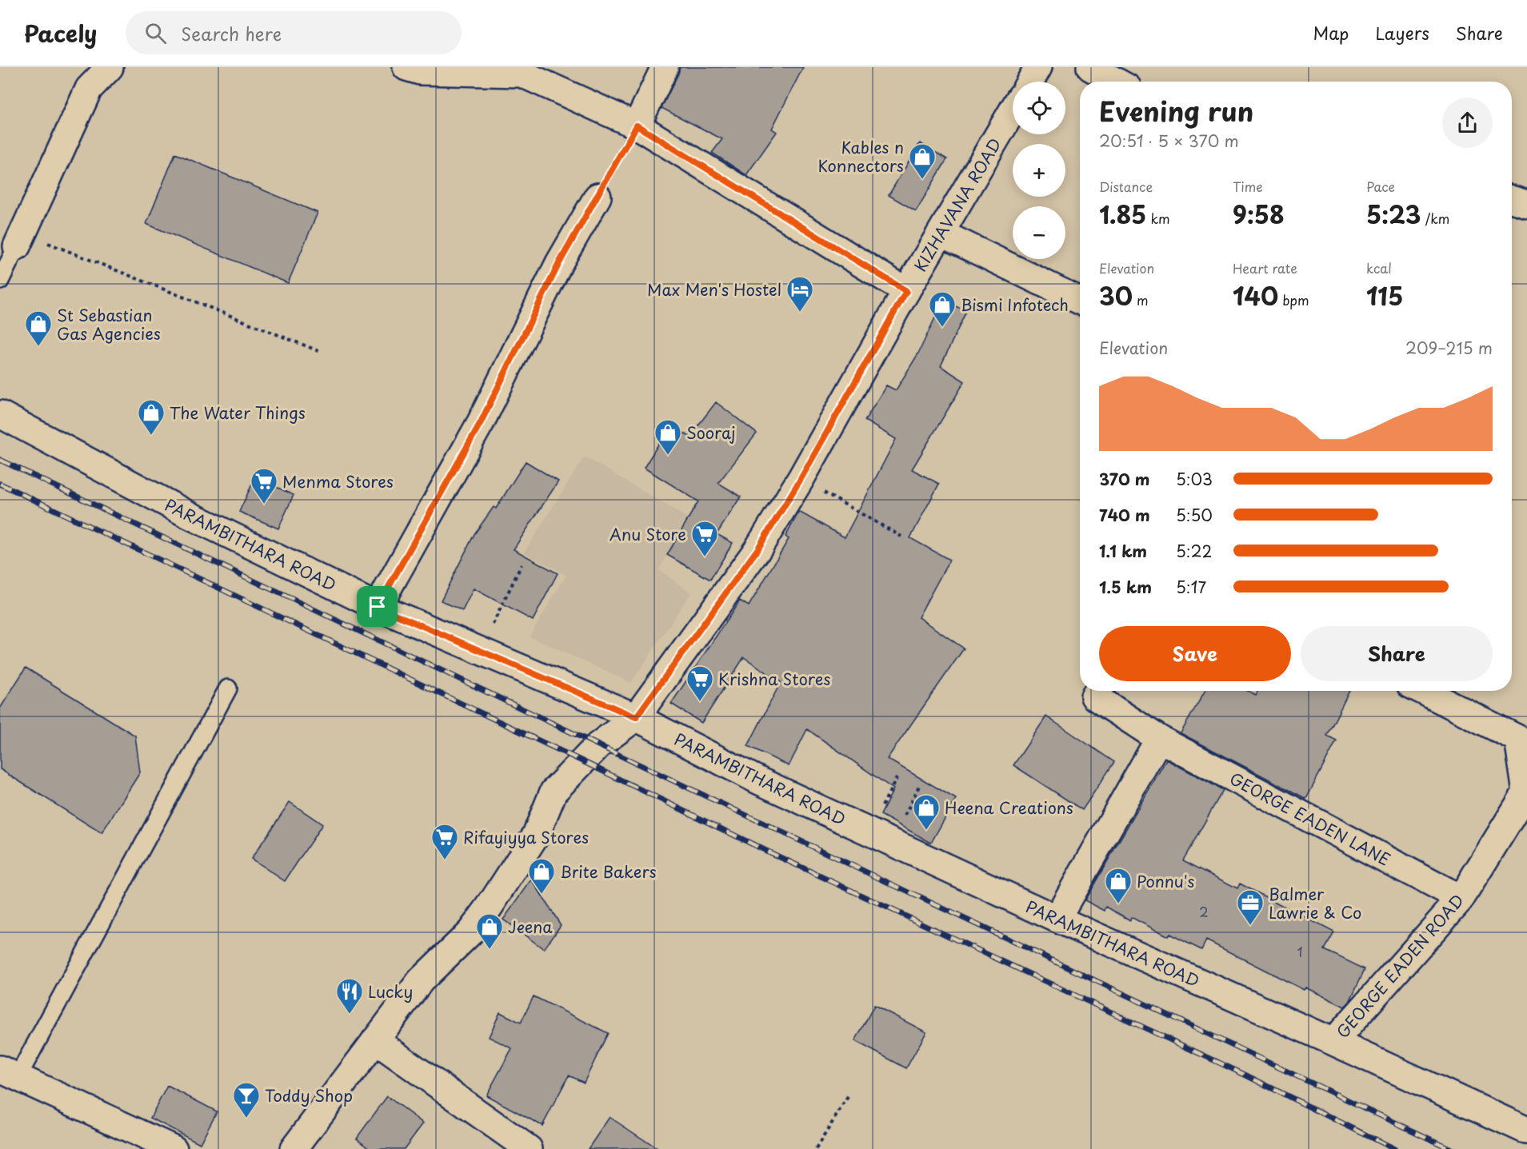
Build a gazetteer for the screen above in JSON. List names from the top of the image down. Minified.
{"streets":{"street":["KIZHAVANA ROAD","PARAMBITHARA ROAD","GEORGE EADEN LANE","GEORGE EADEN ROAD"]},"crossings":[["KIZHAVANA ROAD","PARAMBITHARA ROAD"],["PARAMBITHARA ROAD","GEORGE EADEN ROAD"],["GEORGE EADEN LANE","GEORGE EADEN ROAD"]],"places":{"shop":["Kables n Konnectors","Bismi Infotech","St Sebastian Gas Agencies","The Water Things","Sooraj","Heena Creations","Brite Bakers","Ponnu's","Jeena"],"hotel":["Max Men's Hostel"],"supermarket":["Menma Stores","Anu Store","Krishna Stores","Rifayiyya Stores"],"office":["Balmer Lawrie & Co"],"restaurant":["Lucky"],"bar":["Toddy Shop"]},"house_numbers":["2","1"],"page":{"header":"Pacely","search":"Search here","nav":["Map","Layers","Share"],"map_buttons":["+","−"],"heading":["Evening run","20:51 · 5 × 370 m"],"stats":[["Distance","1.85 km"],["Time","9:58"],["Pace","5:23 /km"],["Elevation","30 m"],["Heart rate","140 bpm"],["kcal","115"]],"chart":["Elevation","209–215 m"],"list":[{"name":"370 m","note":"5:03"},{"name":"740 m","note":"5:50"},{"name":"1.1 km","note":"5:22"},{"name":"1.5 km","note":"5:17"}],"buttons":["Save","Share"]}}
